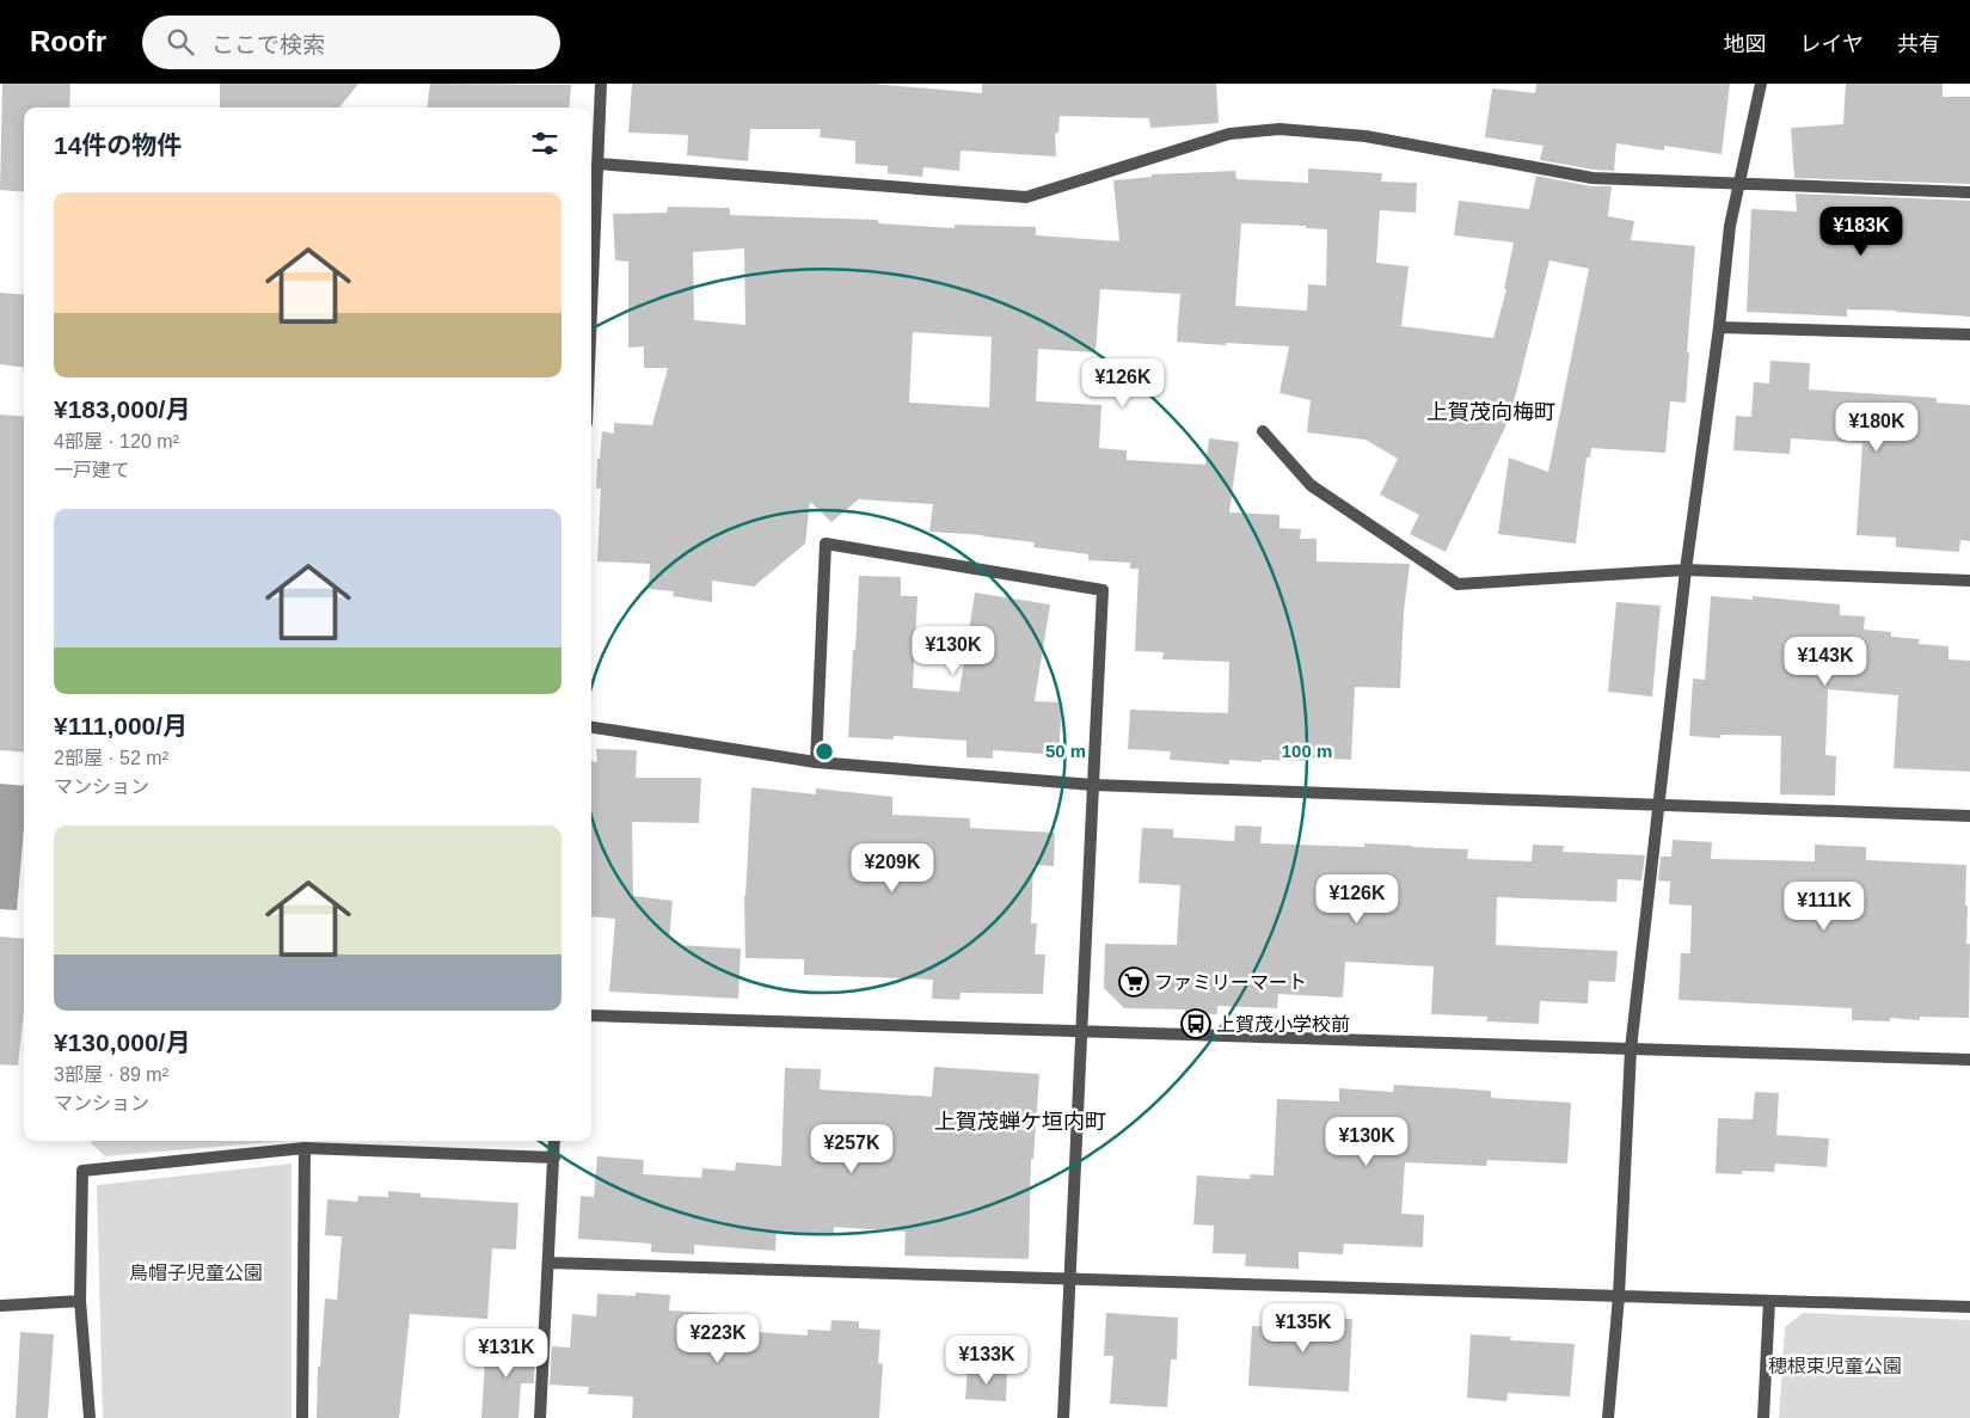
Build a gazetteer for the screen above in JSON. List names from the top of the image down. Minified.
{"districts":["上賀茂向梅町","上賀茂蝉ケ垣内町"],"parks":["鳥帽子児童公園","穂根束児童公園"],"places":{"supermarket":["ファミリーマート"],"bus stop":["上賀茂小学校前"]},"page":{"header":"Roofr","search":"ここで検索","nav":["地図","レイヤ","共有"],"heading":"14件の物件","list":[{"name":"¥183,000/月","note":"4部屋 · 120 m² · 一戸建て"},{"name":"¥111,000/月","note":"2部屋 · 52 m² · マンション"},{"name":"¥130,000/月","note":"3部屋 · 89 m² · マンション"}],"price":["¥183K","¥126K","¥180K","¥130K","¥143K","¥209K","¥126K","¥111K","¥130K","¥257K","¥135K","¥223K","¥131K","¥133K"]},"rings":["50 m","100 m"]}
